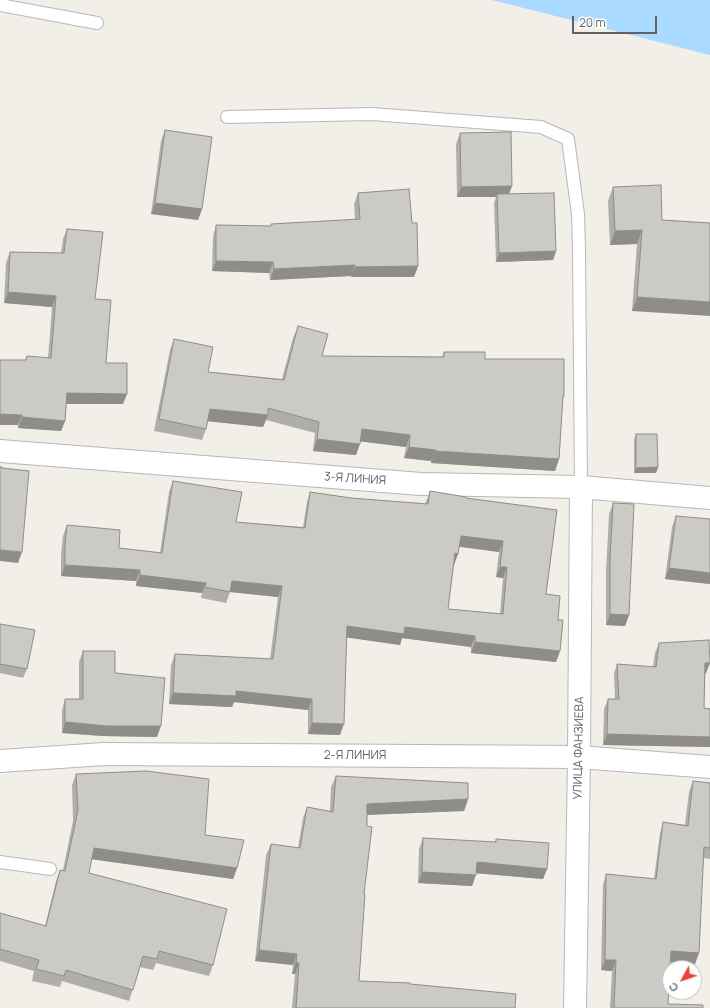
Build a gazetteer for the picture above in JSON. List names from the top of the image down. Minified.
{"streets":{"street":["3-Я ЛИНИЯ","УЛИЦА ФАНЗИЕВА","2-Я ЛИНИЯ"]},"crossings":[["3-Я ЛИНИЯ","УЛИЦА ФАНЗИЕВА"],["УЛИЦА ФАНЗИЕВА","2-Я ЛИНИЯ"]],"scale_bar":"20 m","north":"bottom left"}
